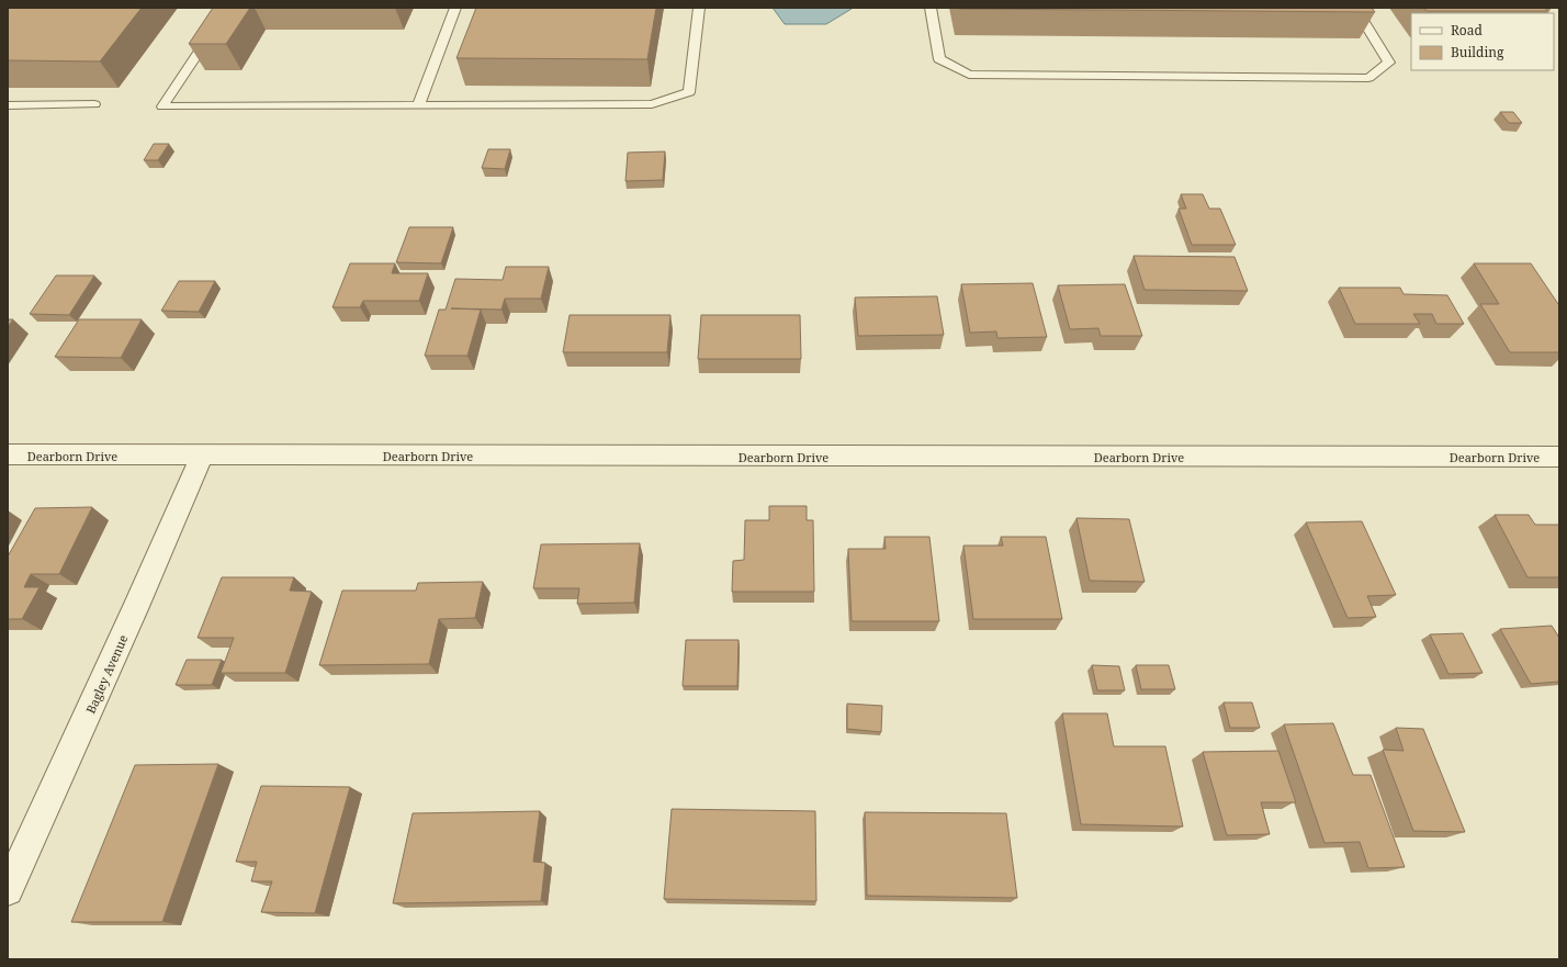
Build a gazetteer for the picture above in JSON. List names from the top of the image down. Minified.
{"streets":{"street":["Dearborn Drive","Bagley Avenue"]},"crossings":[["Dearborn Drive","Bagley Avenue"]],"legend":["Road","Building"]}
